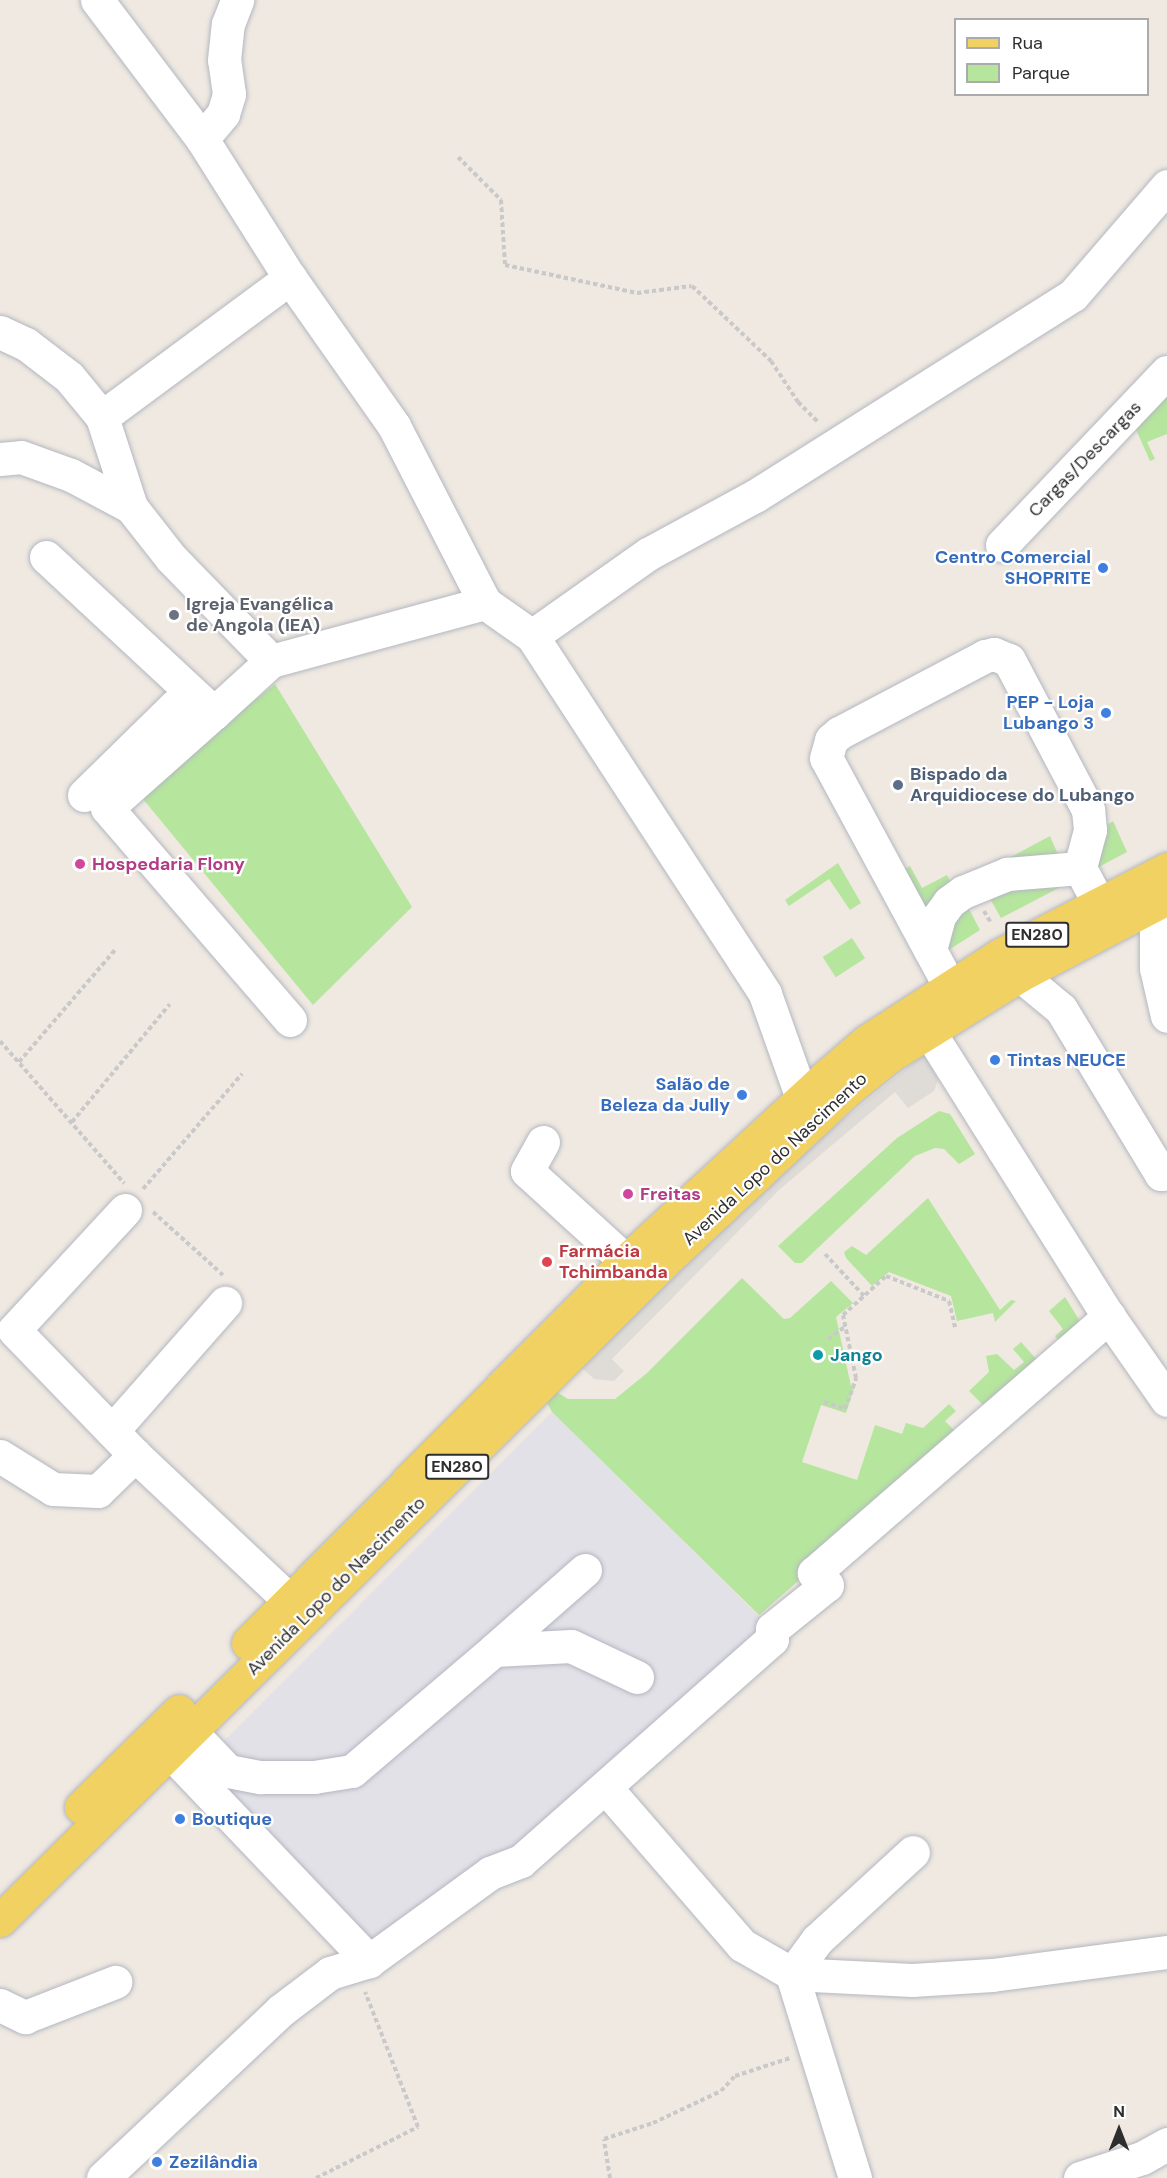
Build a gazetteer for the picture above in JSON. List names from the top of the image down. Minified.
{"streets":{"main road":["EN280","Avenida Lopo do Nascimento"],"street":["Cargas/Descargas"]},"places":["Centro Comercial SHOPRITE","Igreja Evangélica de Angola (IEA)","PEP - Loja Lubango 3","Bispado da Arquidiocese do Lubango","Hospedaria Flony","Tintas NEUCE","Salão de Beleza da Jully","Freitas","Farmácia Tchimbanda","Jango","Boutique","Zezilândia"],"legend":["Rua","Parque"],"north":"top"}
